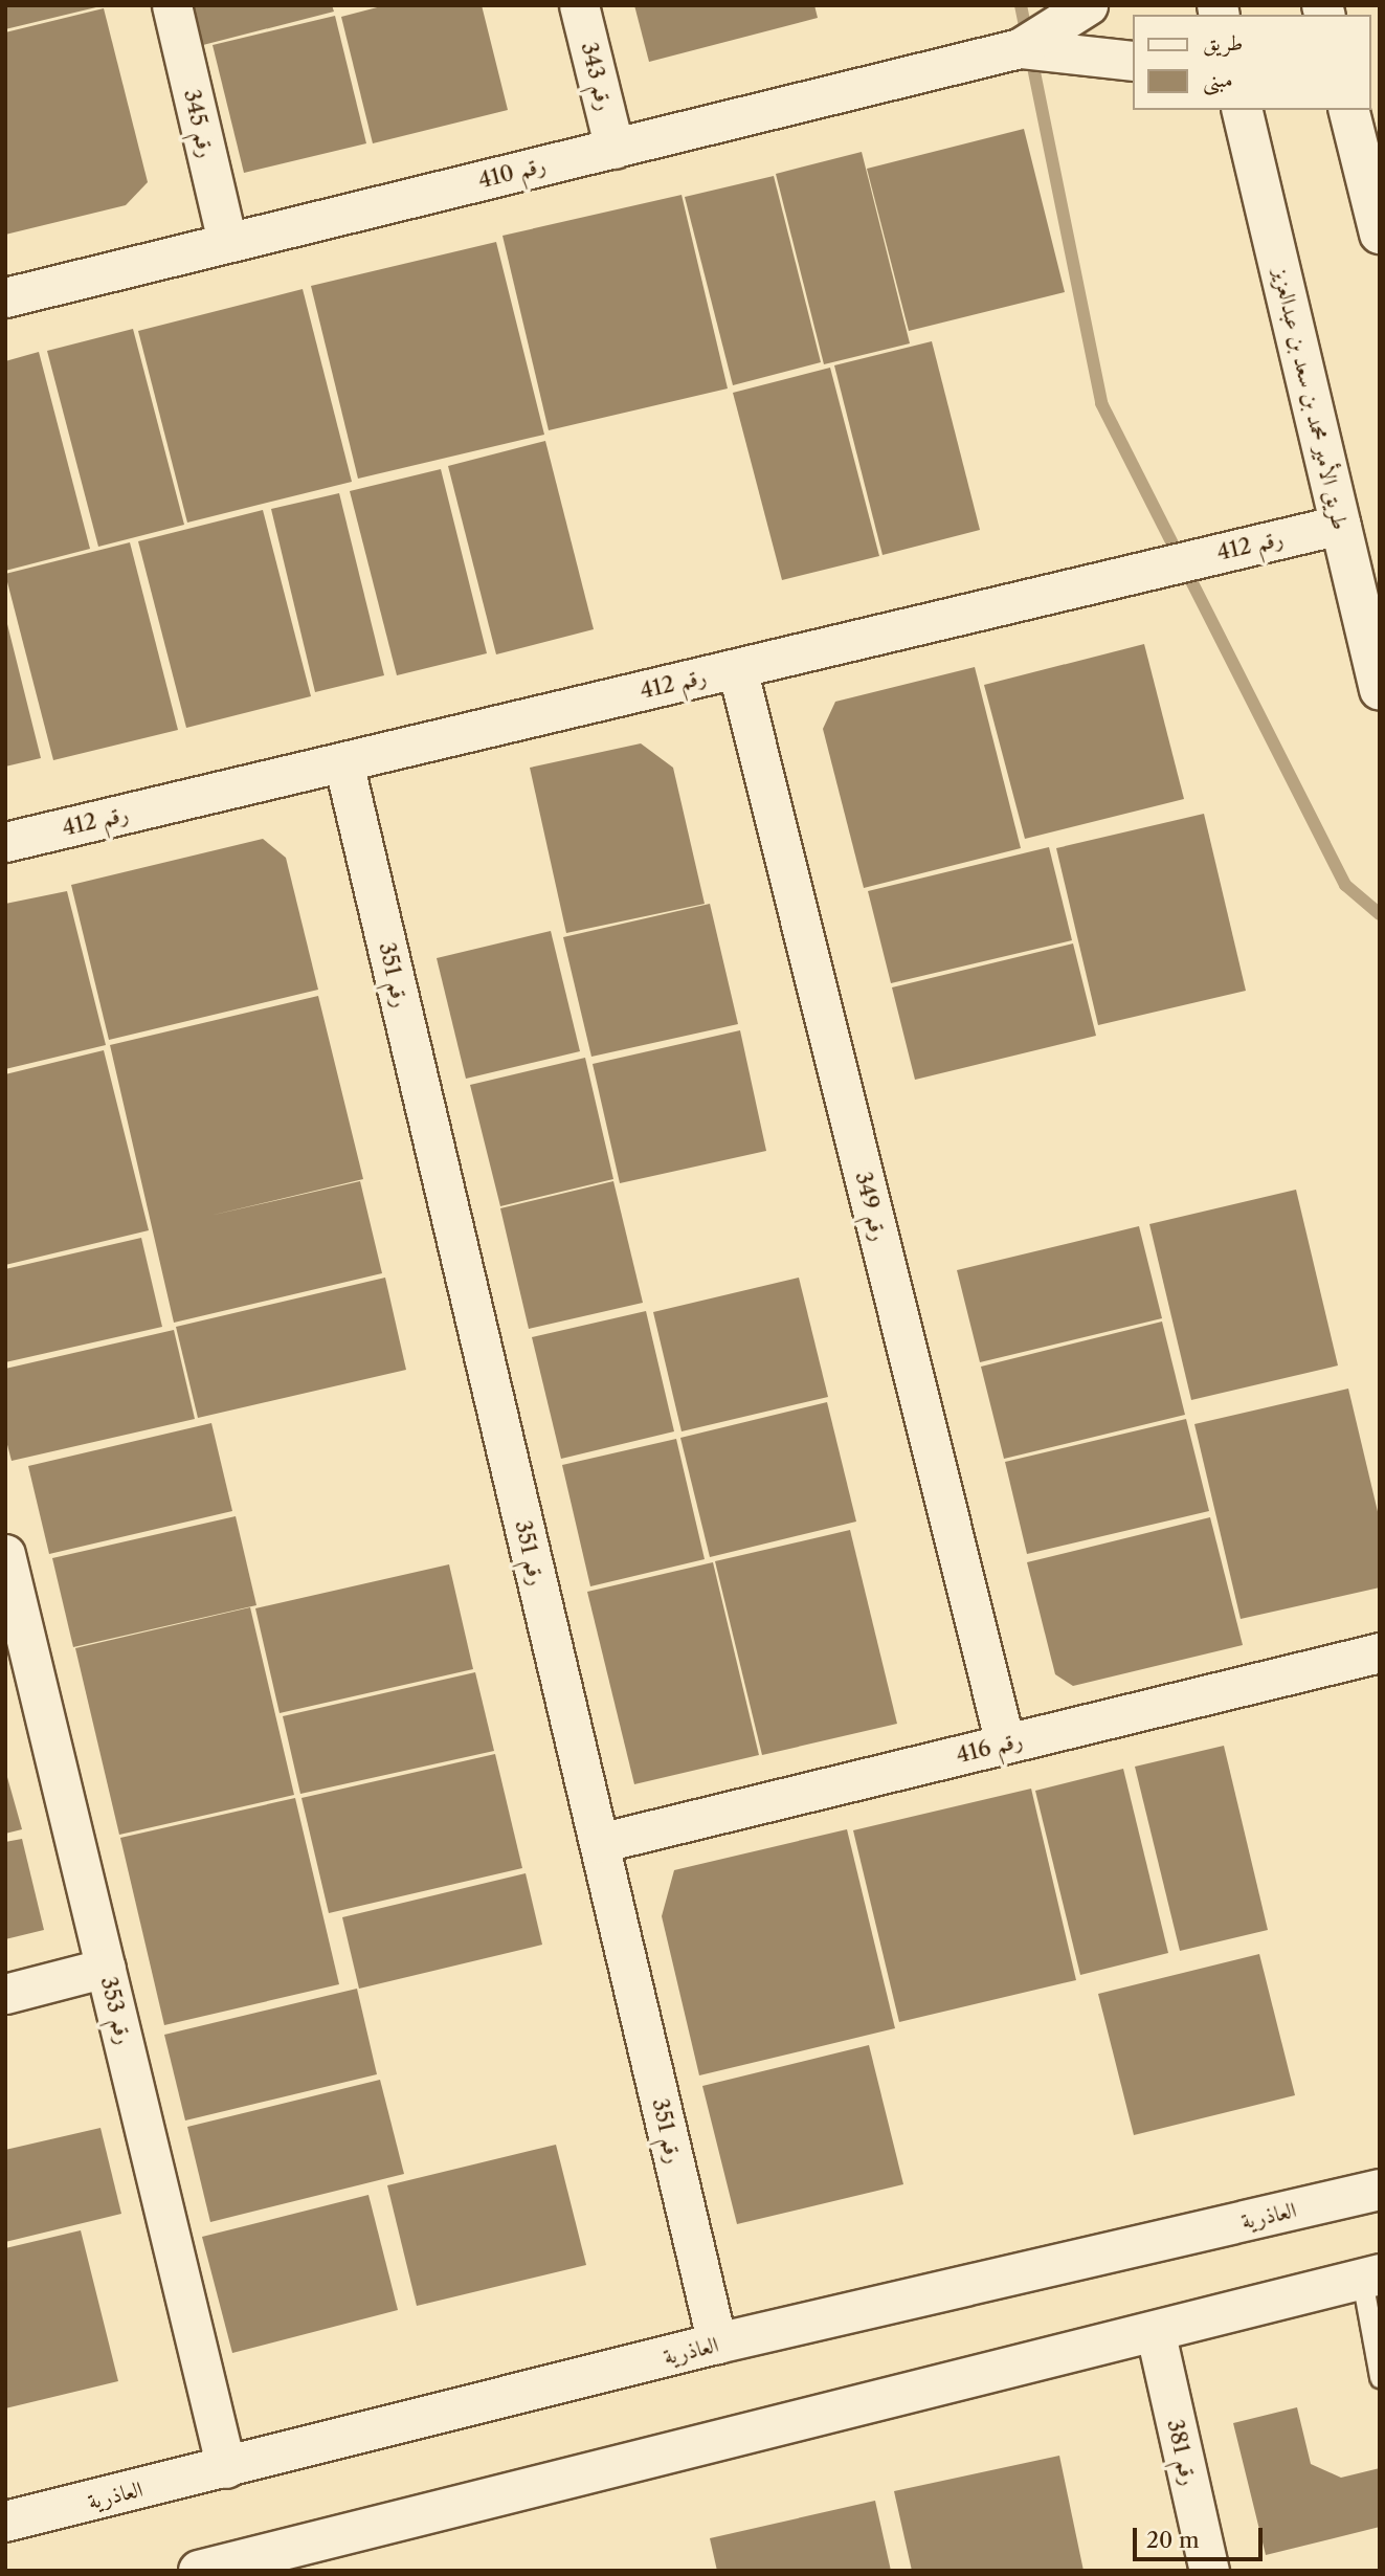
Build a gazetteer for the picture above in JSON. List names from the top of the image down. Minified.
{"streets":{"street":["رقم 343","رقم 345","رقم 410","طريق الأمير محمد بن سعد بن عبدالعزيز","رقم 412","رقم 351","رقم 349","رقم 416","رقم 353","العاذرية","رقم 381"]},"crossings":[["رقم 343","رقم 410"],["رقم 345","رقم 410"],["طريق الأمير محمد بن سعد بن عبدالعزيز","رقم 412"],["رقم 412","رقم 351"],["رقم 412","رقم 349"],["رقم 351","رقم 416"],["رقم 351","العاذرية"],["رقم 349","رقم 416"],["رقم 353","العاذرية"]],"legend":["طريق","مبنى"],"scale_bar":"20 m"}
